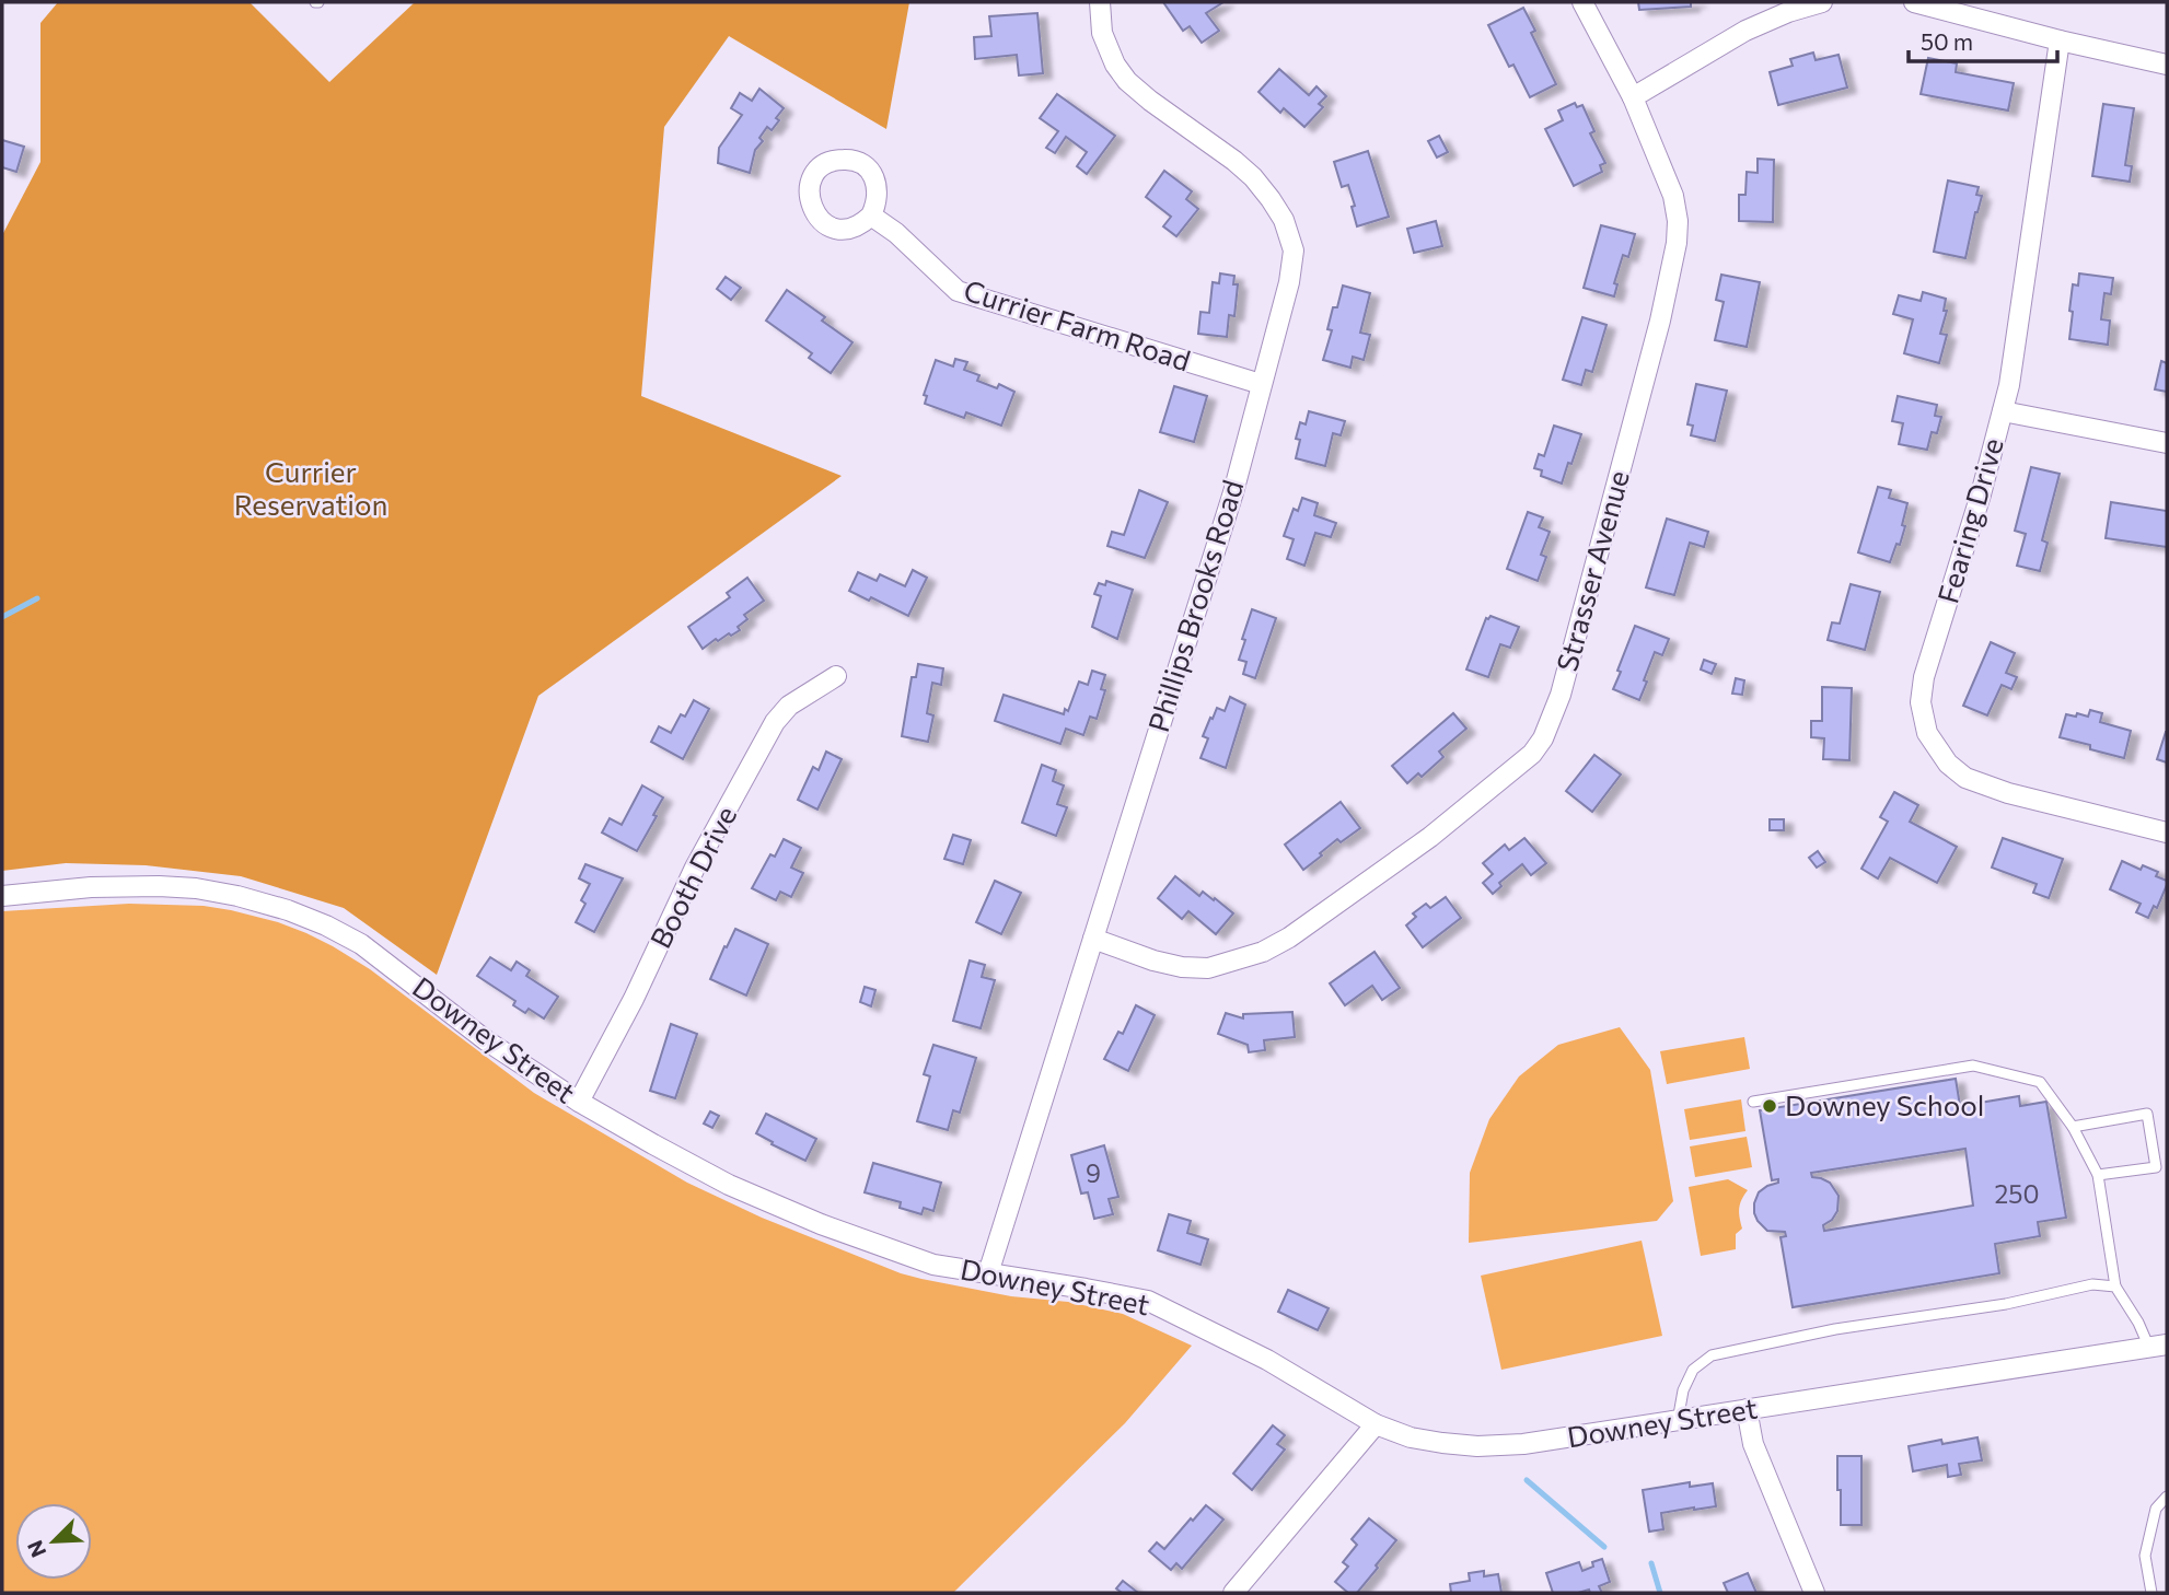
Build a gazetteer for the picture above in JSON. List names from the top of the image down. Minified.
{"streets":{"street":["Currier Farm Road","Fearing Drive","Strasser Avenue","Phillips Brooks Road","Booth Drive","Downey Street"]},"crossings":[["Currier Farm Road","Phillips Brooks Road"],["Strasser Avenue","Phillips Brooks Road"],["Phillips Brooks Road","Downey Street"],["Booth Drive","Downey Street"]],"parks":["Currier Reservation"],"places":["Downey School"],"house_numbers":["9","250"],"scale_bar":"50 m","north":"bottom left"}
